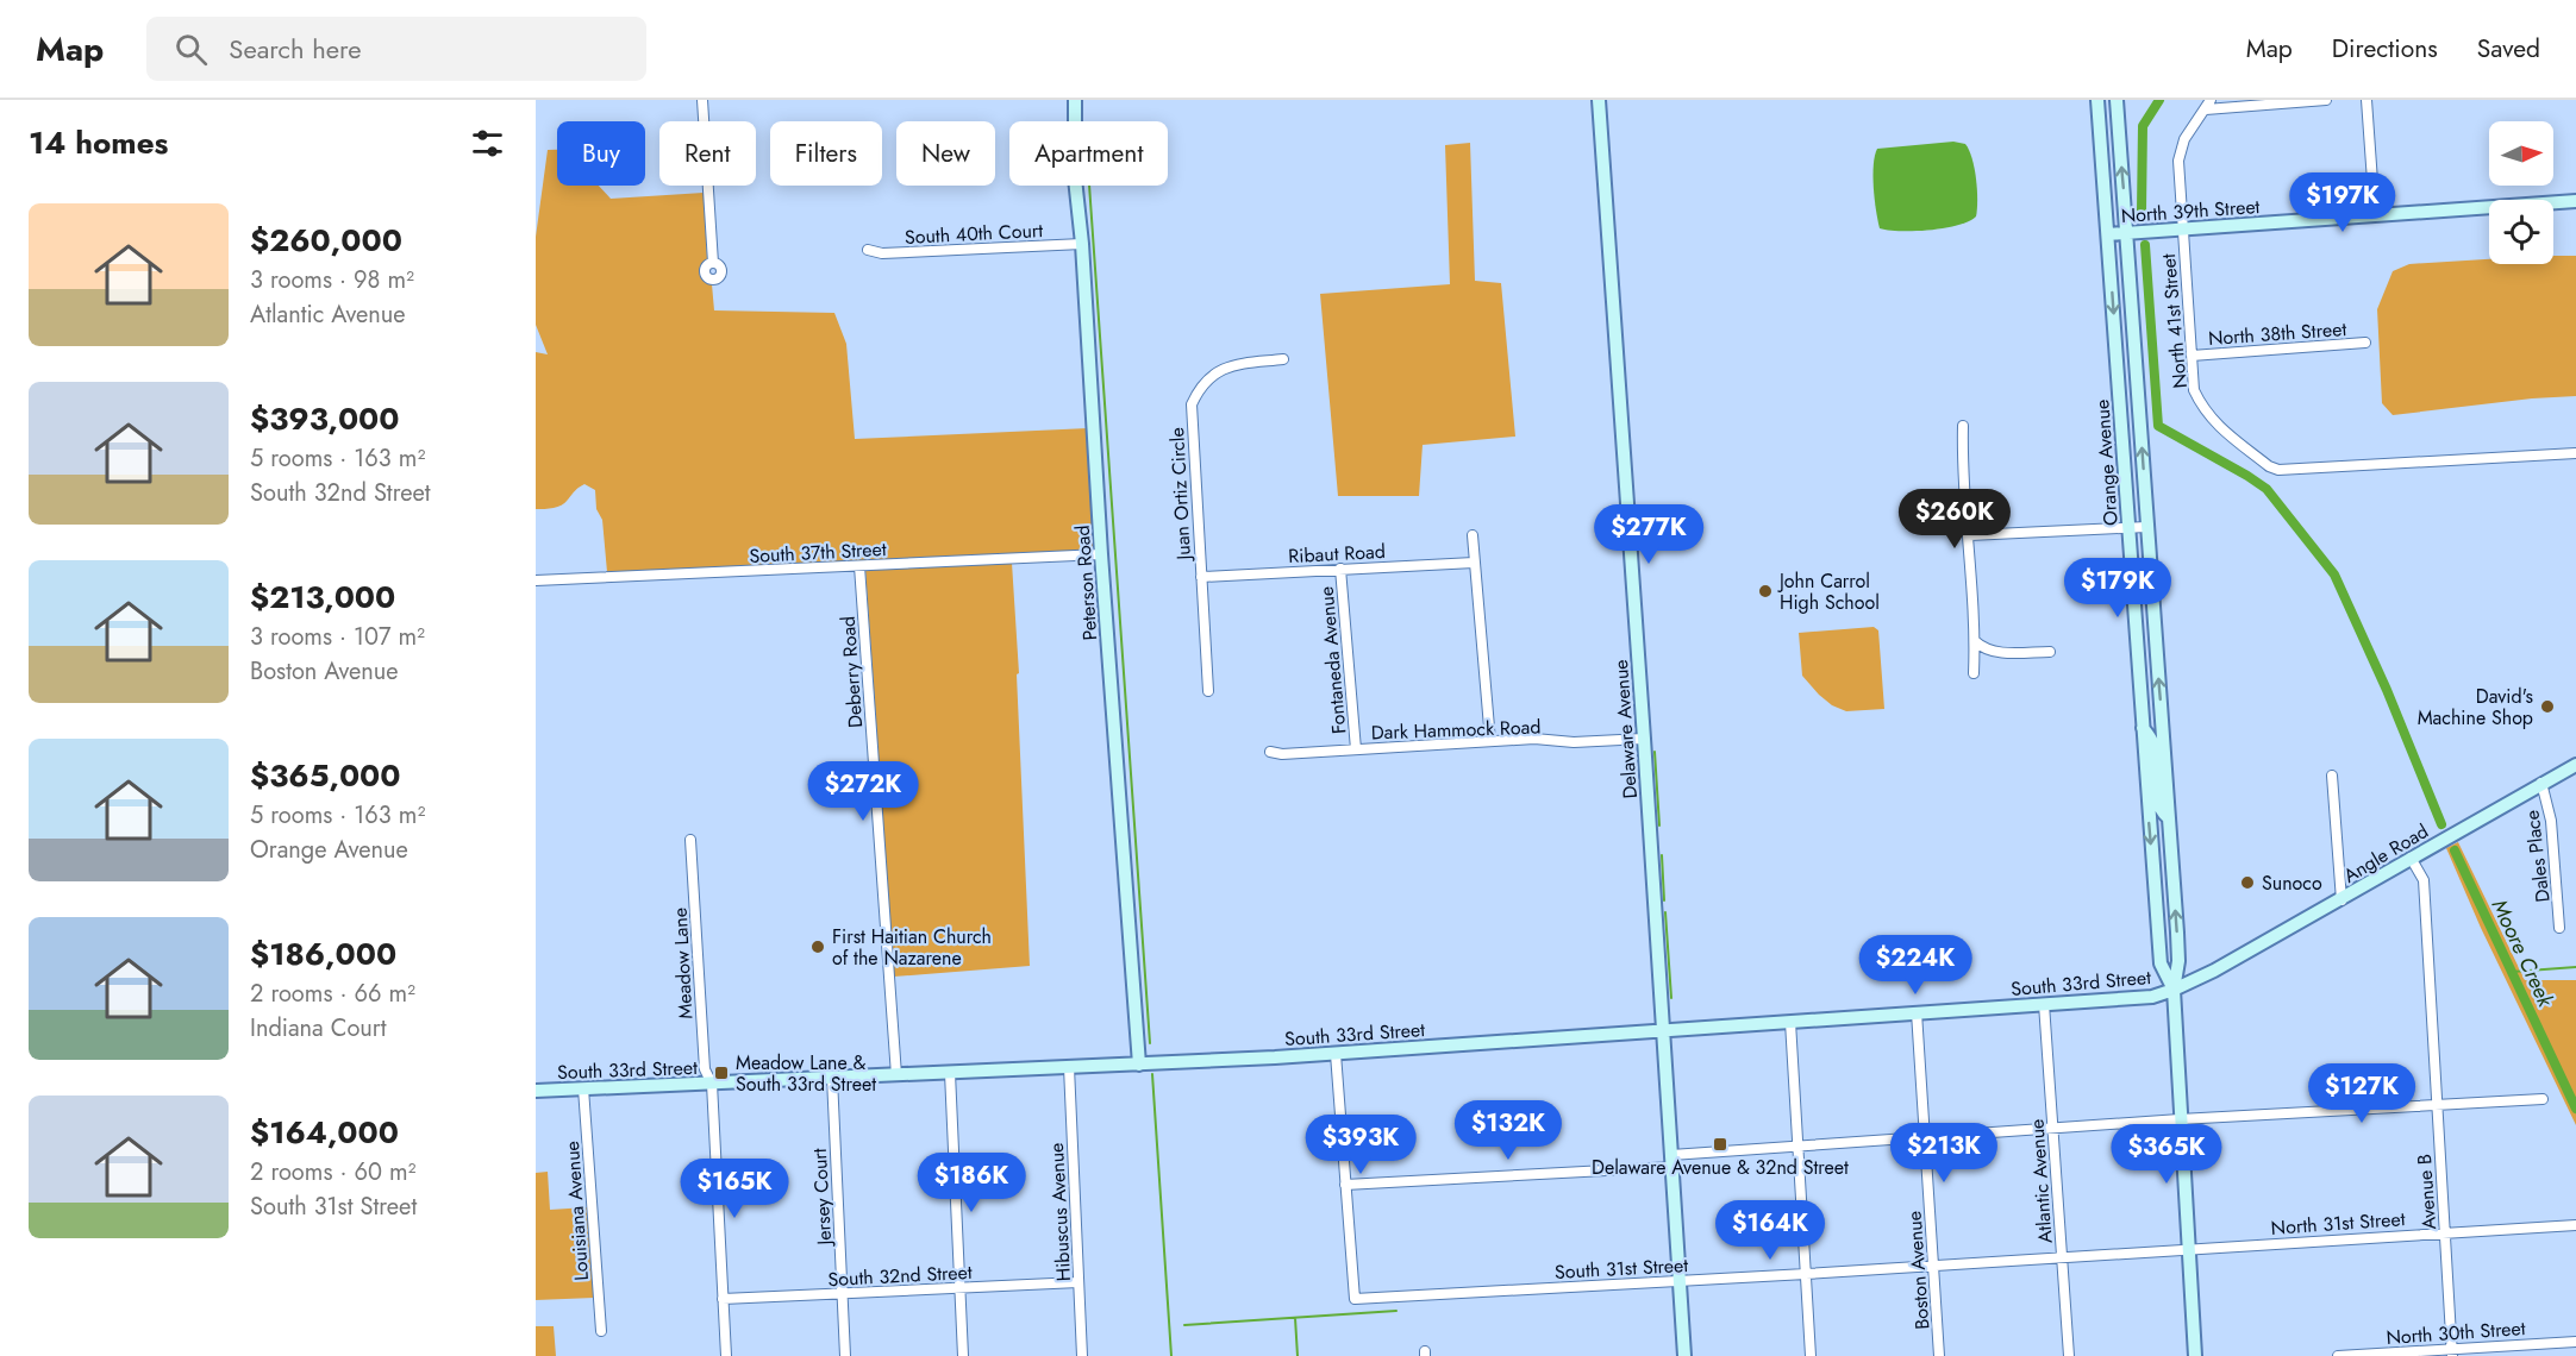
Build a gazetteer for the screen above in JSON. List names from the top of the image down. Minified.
{"streets":{"street":["North 39th Street","South 40th Court","North 41st Street","North 38th Street","Orange Avenue","Juan Ortiz Circle","South 37th Street","Ribaut Road","Peterson Road","Fontaneda Avenue","Deberry Road","Dark Hammock Road","Delaware Avenue","Angle Road","Dales Place","Meadow Lane","South 33rd Street","Atlantic Avenue","Avenue B","Jersey Court","Louisiana Avenue","Hibuscus Avenue","North 31st Street","South 31st Street","Boston Avenue","South 32nd Street","North 30th Street"]},"crossings":[["North 39th Street","North 41st Street"],["North 39th Street","Orange Avenue"],["South 40th Court","Peterson Road"],["North 41st Street","North 38th Street"],["Orange Avenue","Angle Road"],["Orange Avenue","South 33rd Street"],["Orange Avenue","North 31st Street"],["Orange Avenue","South 31st Street"],["Juan Ortiz Circle","Ribaut Road"],["South 37th Street","Peterson Road"],["South 37th Street","Deberry Road"],["Ribaut Road","Fontaneda Avenue"],["Peterson Road","South 33rd Street"],["Fontaneda Avenue","Dark Hammock Road"],["Deberry Road","South 33rd Street"],["Dark Hammock Road","Delaware Avenue"],["Delaware Avenue","South 33rd Street"],["Delaware Avenue","South 31st Street"],["Angle Road","Dales Place"],["Angle Road","South 33rd Street"],["Angle Road","Avenue B"],["Meadow Lane","South 33rd Street"],["Meadow Lane","South 32nd Street"],["South 33rd Street","Atlantic Avenue"],["South 33rd Street","Jersey Court"],["South 33rd Street","Louisiana Avenue"],["South 33rd Street","Hibuscus Avenue"],["South 33rd Street","Boston Avenue"],["Atlantic Avenue","South 31st Street"],["Avenue B","North 31st Street"],["Avenue B","North 30th Street"],["Jersey Court","South 32nd Street"],["Hibuscus Avenue","South 32nd Street"],["North 31st Street","South 31st Street"],["South 31st Street","Boston Avenue"]],"water":["Moore Creek"],"places":{"other":["John Carrol High School","David's Machine Shop","Sunoco","First Haitian Church of the Nazarene"],"transit":["Meadow Lane & South 33rd Street","Delaware Avenue & 32nd Street"]},"north":"right","page":{"header":"Map","search":"Search here","nav":["Map","Directions","Saved"],"heading":"14 homes","chip":["Buy","Rent","Filters","New","Apartment"],"price":["$197K","$260K","$277K","$179K","$272K","$224K","$127K","$132K","$393K","$213K","$365K","$186K","$165K","$164K"],"list":[{"name":"$260,000","note":"3 rooms · 98 m² · Atlantic Avenue"},{"name":"$393,000","note":"5 rooms · 163 m² · South 32nd Street"},{"name":"$213,000","note":"3 rooms · 107 m² · Boston Avenue"},{"name":"$365,000","note":"5 rooms · 163 m² · Orange Avenue"},{"name":"$186,000","note":"2 rooms · 66 m² · Indiana Court"},{"name":"$164,000","note":"2 rooms · 60 m² · South 31st Street"}]}}
